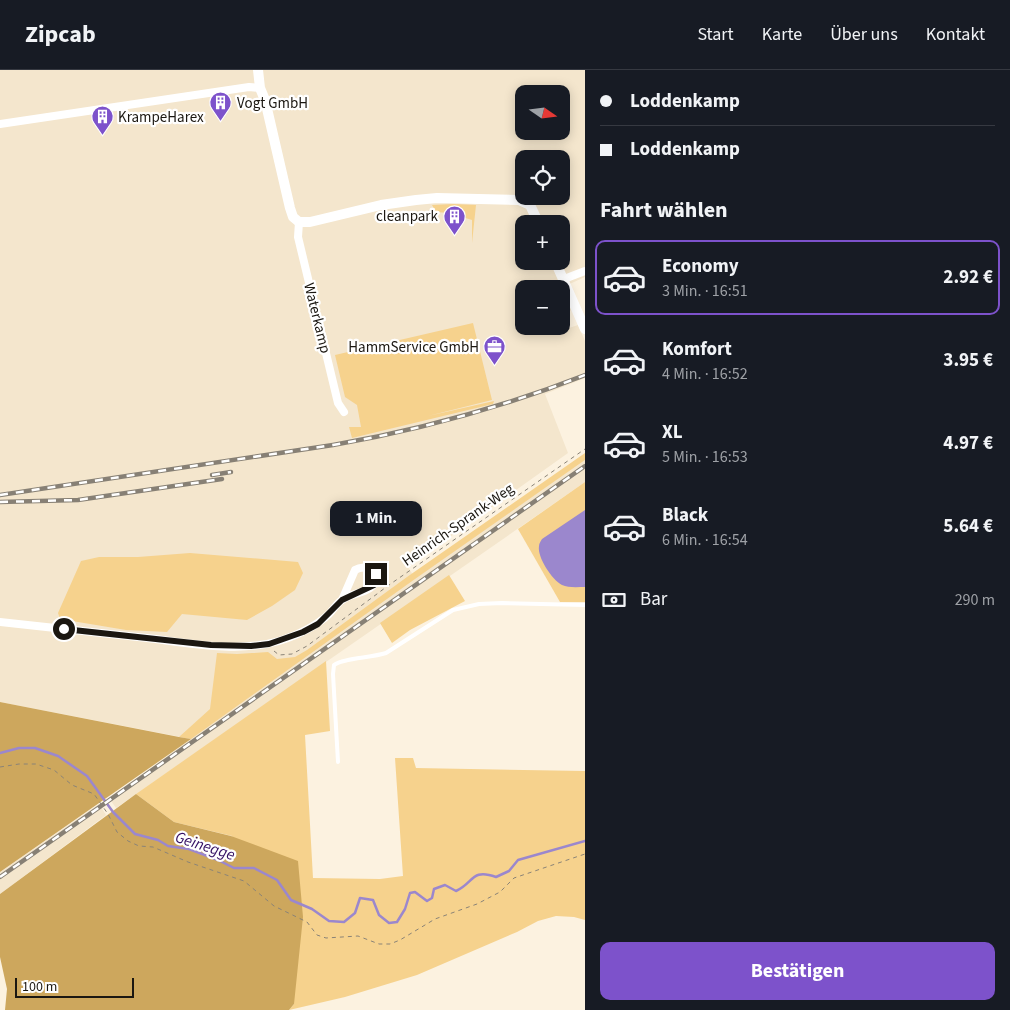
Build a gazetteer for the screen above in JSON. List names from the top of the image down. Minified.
{"streets":{"street":["Waterkamp"],"path":["Heinrich-Sprank-Weg"]},"water":["Geinegge"],"places":{"building":["Vogt GmbH","KrampeHarex","cleanpark"],"office":["HammService GmbH"]},"scale_bar":"100 m","north":"right","page":{"header":"Zipcab","nav":["Start","Karte","Über uns","Kontakt"],"banner":["Loddenkamp","Loddenkamp"],"map_buttons":["+","−"],"heading":"Fahrt wählen","list":[{"name":"Economy","note":"3 Min. · 16:51","value":"2.92 €"},{"name":"Komfort","note":"4 Min. · 16:52","value":"3.95 €"},{"name":"XL","note":"5 Min. · 16:53","value":"4.97 €"},{"name":"Black","note":"6 Min. · 16:54","value":"5.64 €"}],"bubble":"1 Min.","pay":["Bar","290 m"],"buttons":"Bestätigen","scale":"100 m"}}
